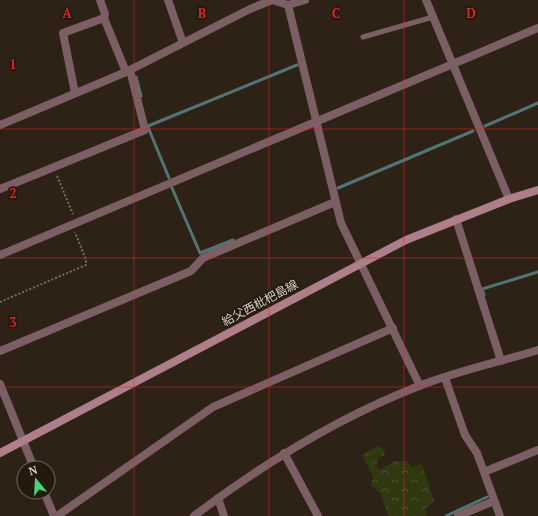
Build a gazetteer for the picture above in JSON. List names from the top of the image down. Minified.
{"streets":{"main road":["給父西枇杷島線"]},"north":"top","grid":{"columns":["A","B","C","D"],"rows":["1","2","3"]}}
